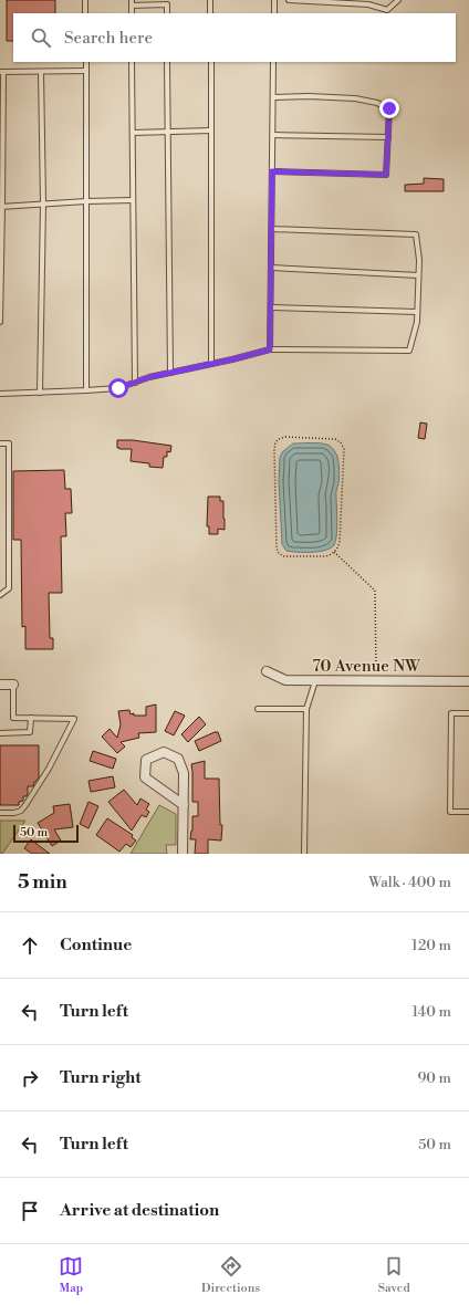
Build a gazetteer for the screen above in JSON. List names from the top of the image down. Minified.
{"streets":{"street":["70 Avenue NW"]},"scale_bar":"50 m","page":{"search":"Search here","scale":"50 m","heading":["5 min","Walk · 400 m"],"list":[["Continue","120 m"],["Turn left","140 m"],["Turn right","90 m"],["Turn left","50 m"],"Arrive at destination"],"nav":["Map","Directions","Saved"]}}
